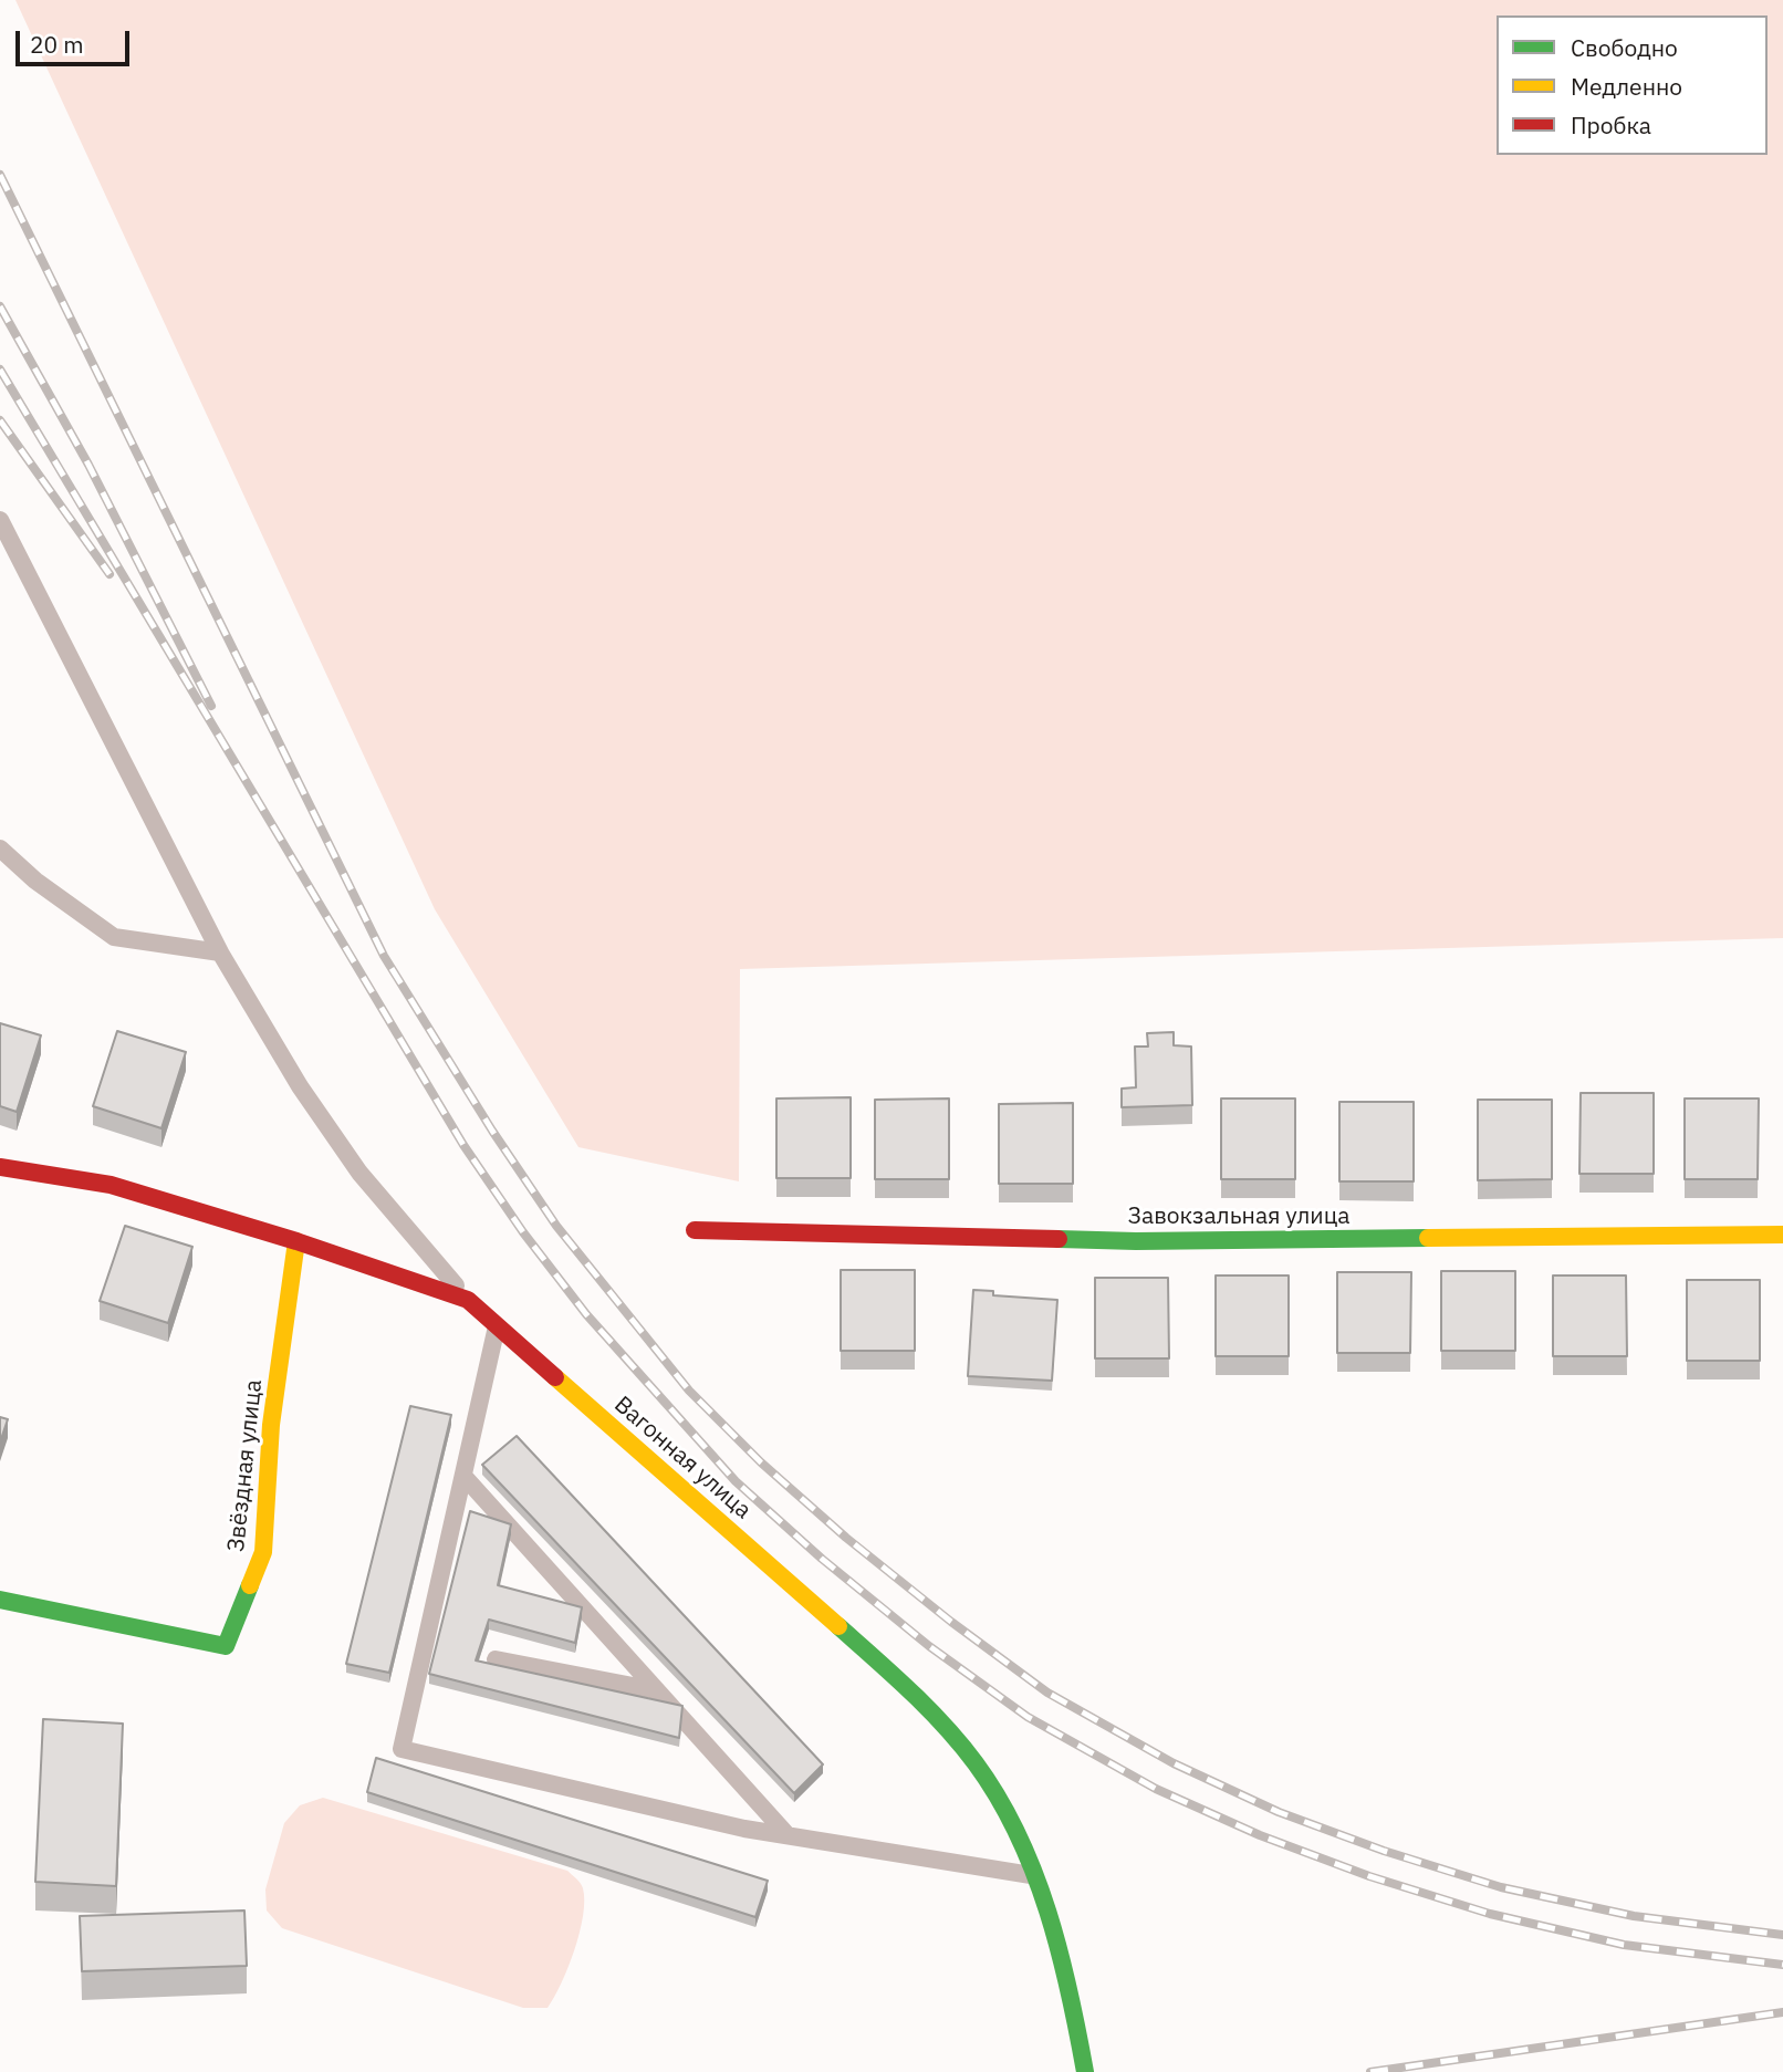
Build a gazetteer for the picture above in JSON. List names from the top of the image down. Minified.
{"streets":{"street":["Завокзальная улица","Вагонная улица","Звёздная улица"]},"crossings":[["Вагонная улица","Звёздная улица"]],"legend":["Свободно","Медленно","Пробка"],"scale_bar":"20 m"}
